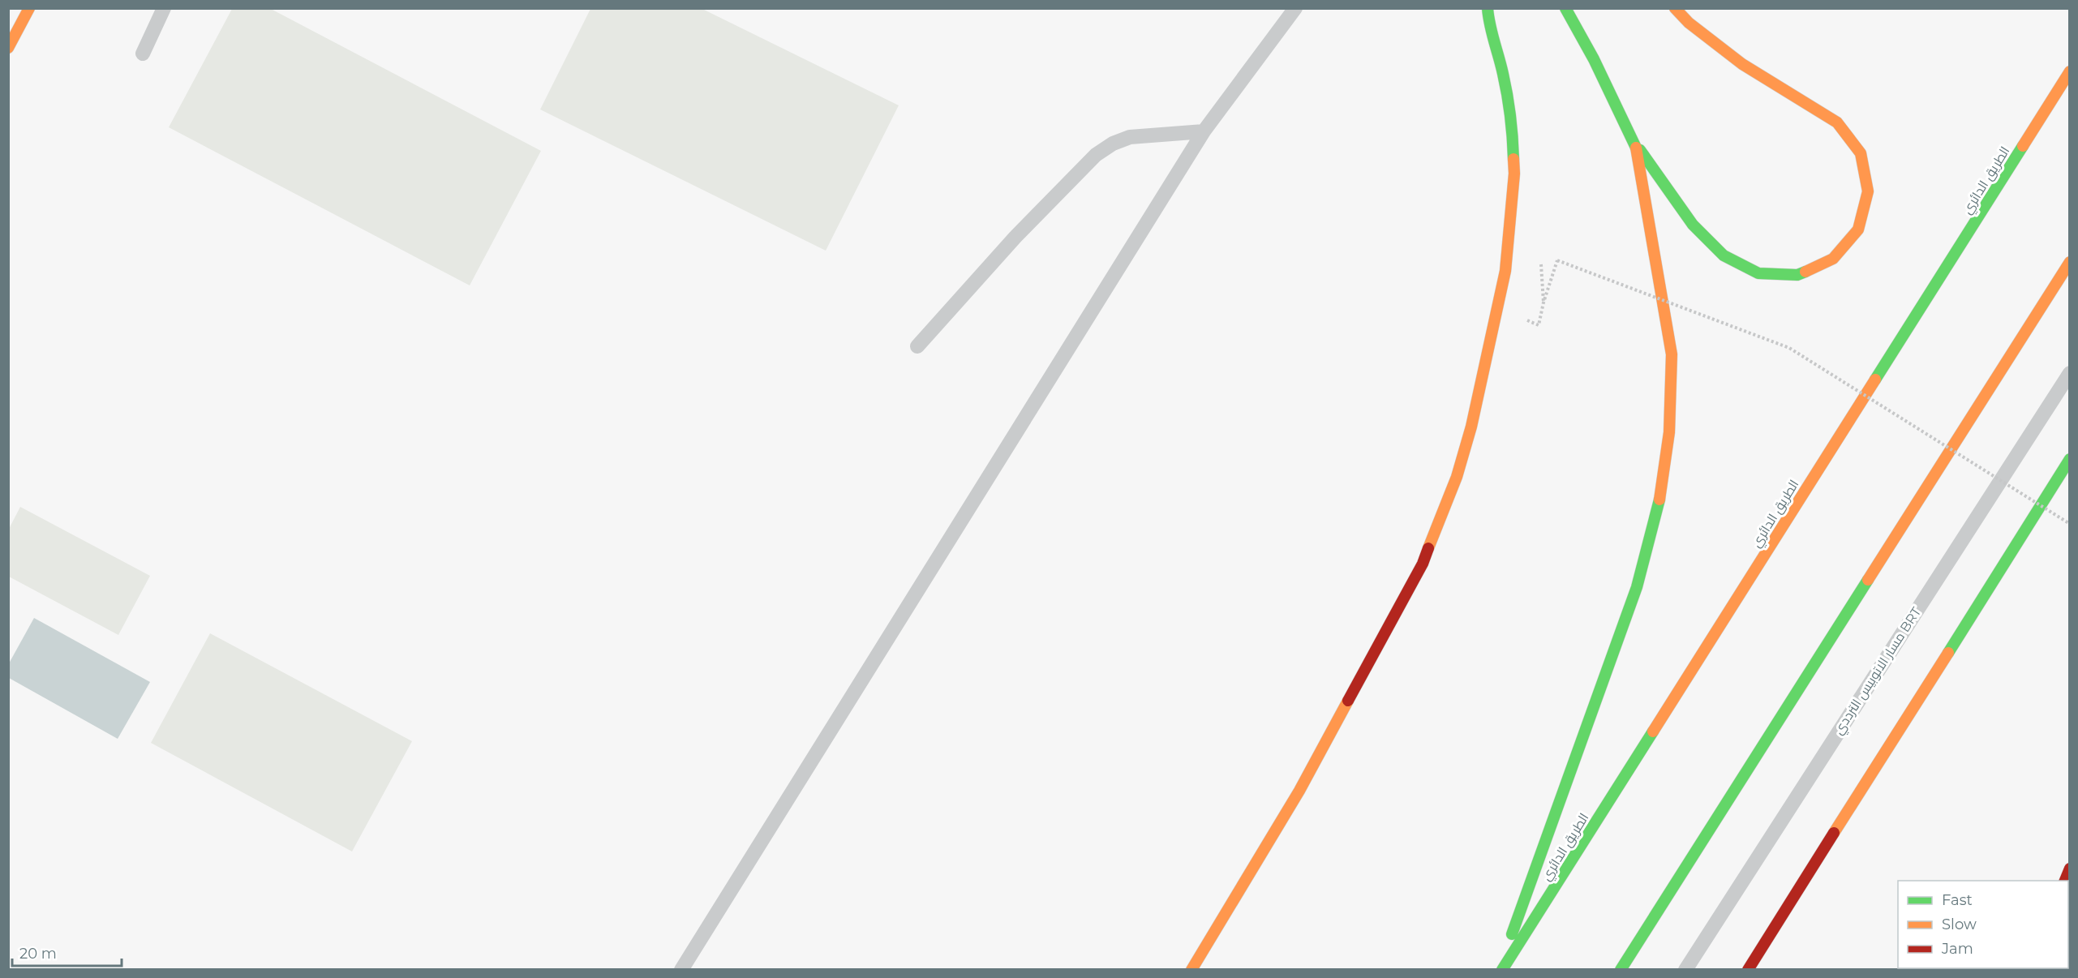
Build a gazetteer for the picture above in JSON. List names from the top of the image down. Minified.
{"streets":{"main road":["الطريق الدائري"],"lane":["مسار الاتوبيس الترددي BRT"]},"legend":["Fast","Slow","Jam"],"scale_bar":"20 m"}
